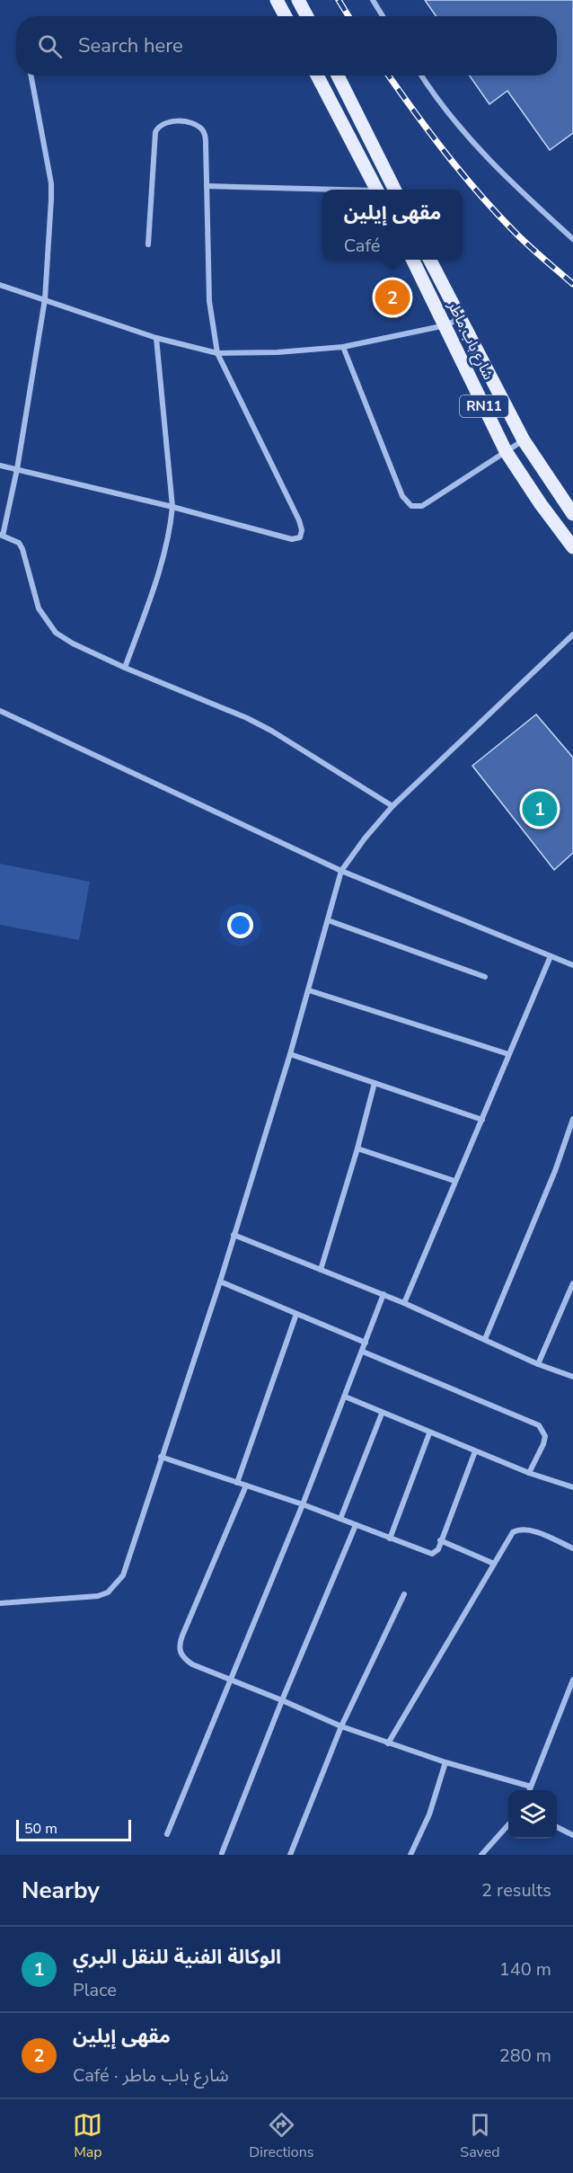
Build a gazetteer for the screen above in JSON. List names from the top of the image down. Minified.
{"streets":{"main road":["شارع باب ماطر","RN11"]},"scale_bar":"50 m","page":{"search":"Search here","popup":["مقهى إيلين","Café"],"pins":["2","1"],"scale":"50 m","heading":["Nearby","2 results"],"list":[{"mark":"1","name":"الوكالة الفنية للنقل البري","note":"Place","value":"140 m"},{"mark":"2","name":"مقهى إيلين","note":"Café · شارع باب ماطر","value":"280 m"}],"nav":["Map","Directions","Saved"]}}
